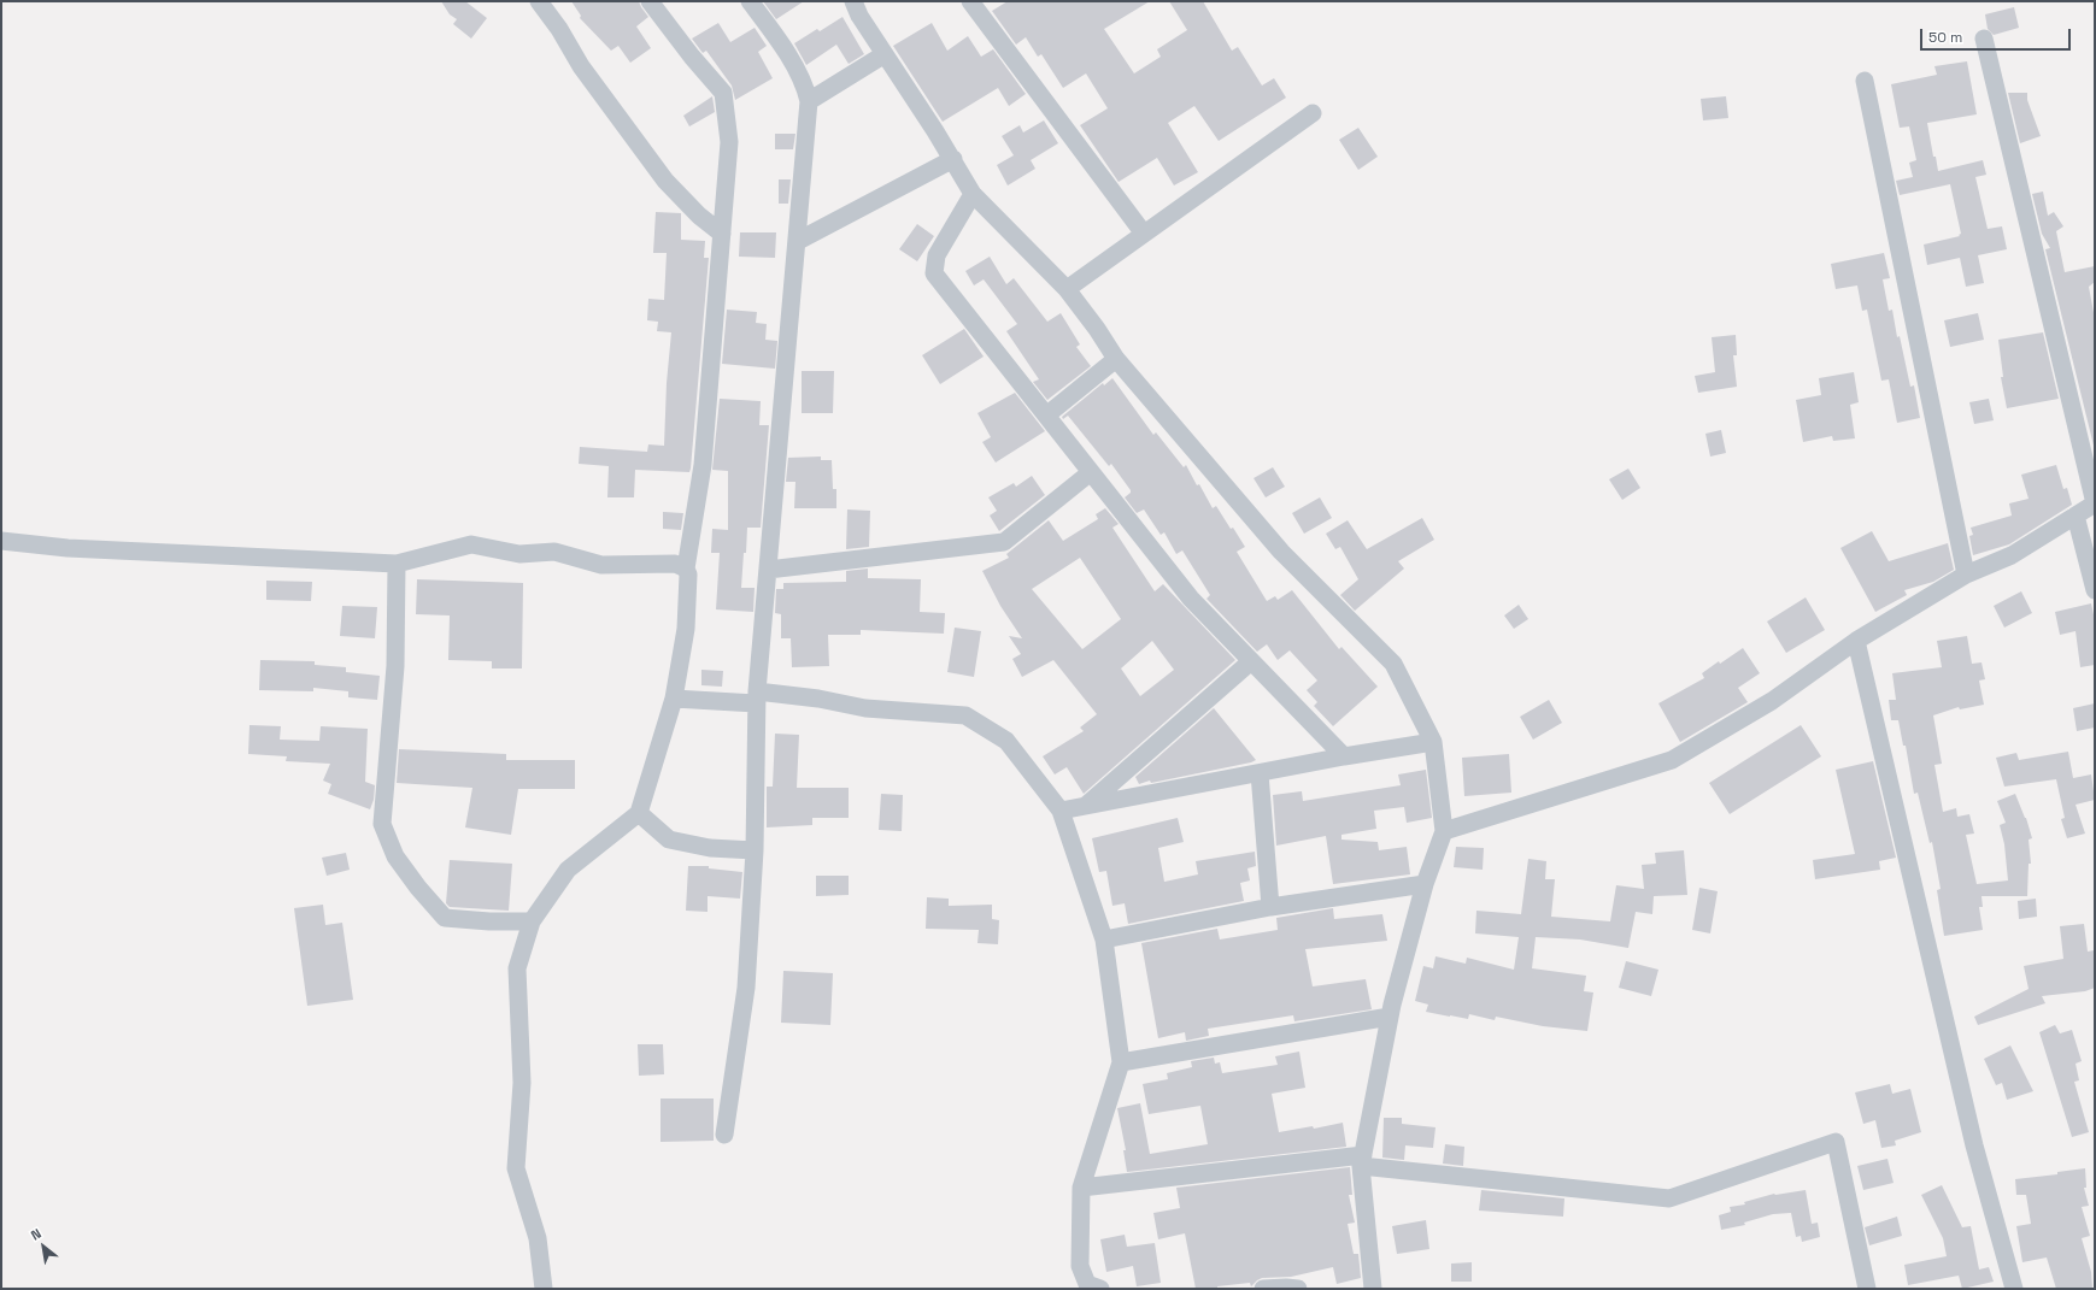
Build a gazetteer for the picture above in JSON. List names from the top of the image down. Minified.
{"scale_bar":"50 m","north":"top left"}
